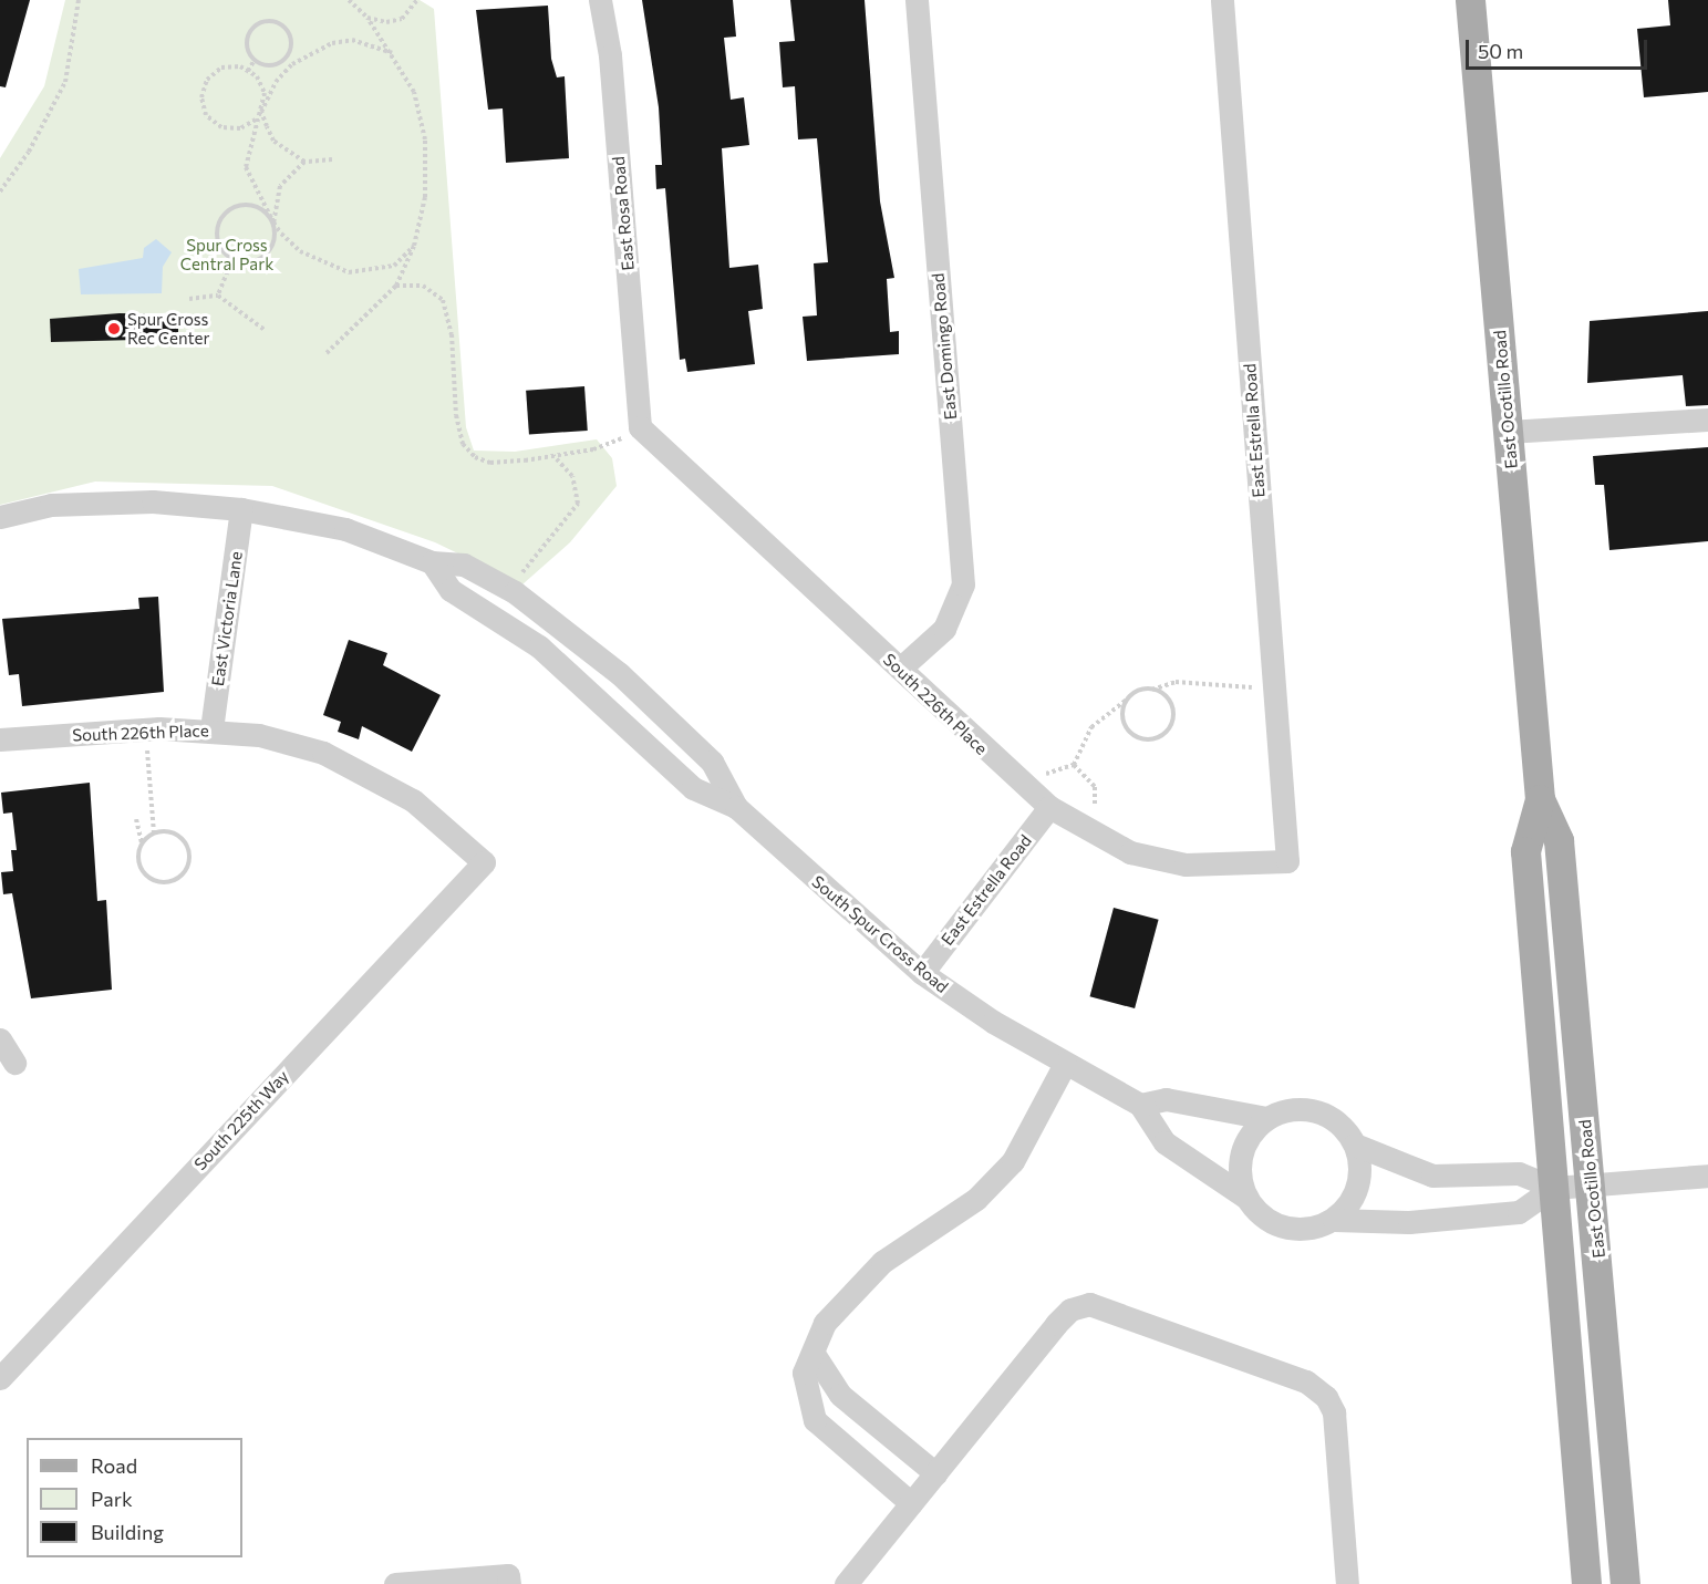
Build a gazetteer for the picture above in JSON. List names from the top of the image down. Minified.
{"streets":{"main road":["East Ocotillo Road"],"street":["East Rosa Road","East Domingo Road","East Estrella Road","East Victoria Lane","South 226th Place","South Spur Cross Road","South 225th Way"]},"crossings":[["East Rosa Road","South 226th Place"],["East Domingo Road","South 226th Place"],["East Ocotillo Road","South Spur Cross Road"],["East Estrella Road","South 226th Place"],["East Estrella Road","South Spur Cross Road"],["East Victoria Lane","South 226th Place"],["East Victoria Lane","South Spur Cross Road"],["South 226th Place","South 225th Way"]],"parks":["Spur Cross Central Park"],"places":["Spur Cross Rec Center"],"legend":["Road","Park","Building"],"scale_bar":"50 m"}
